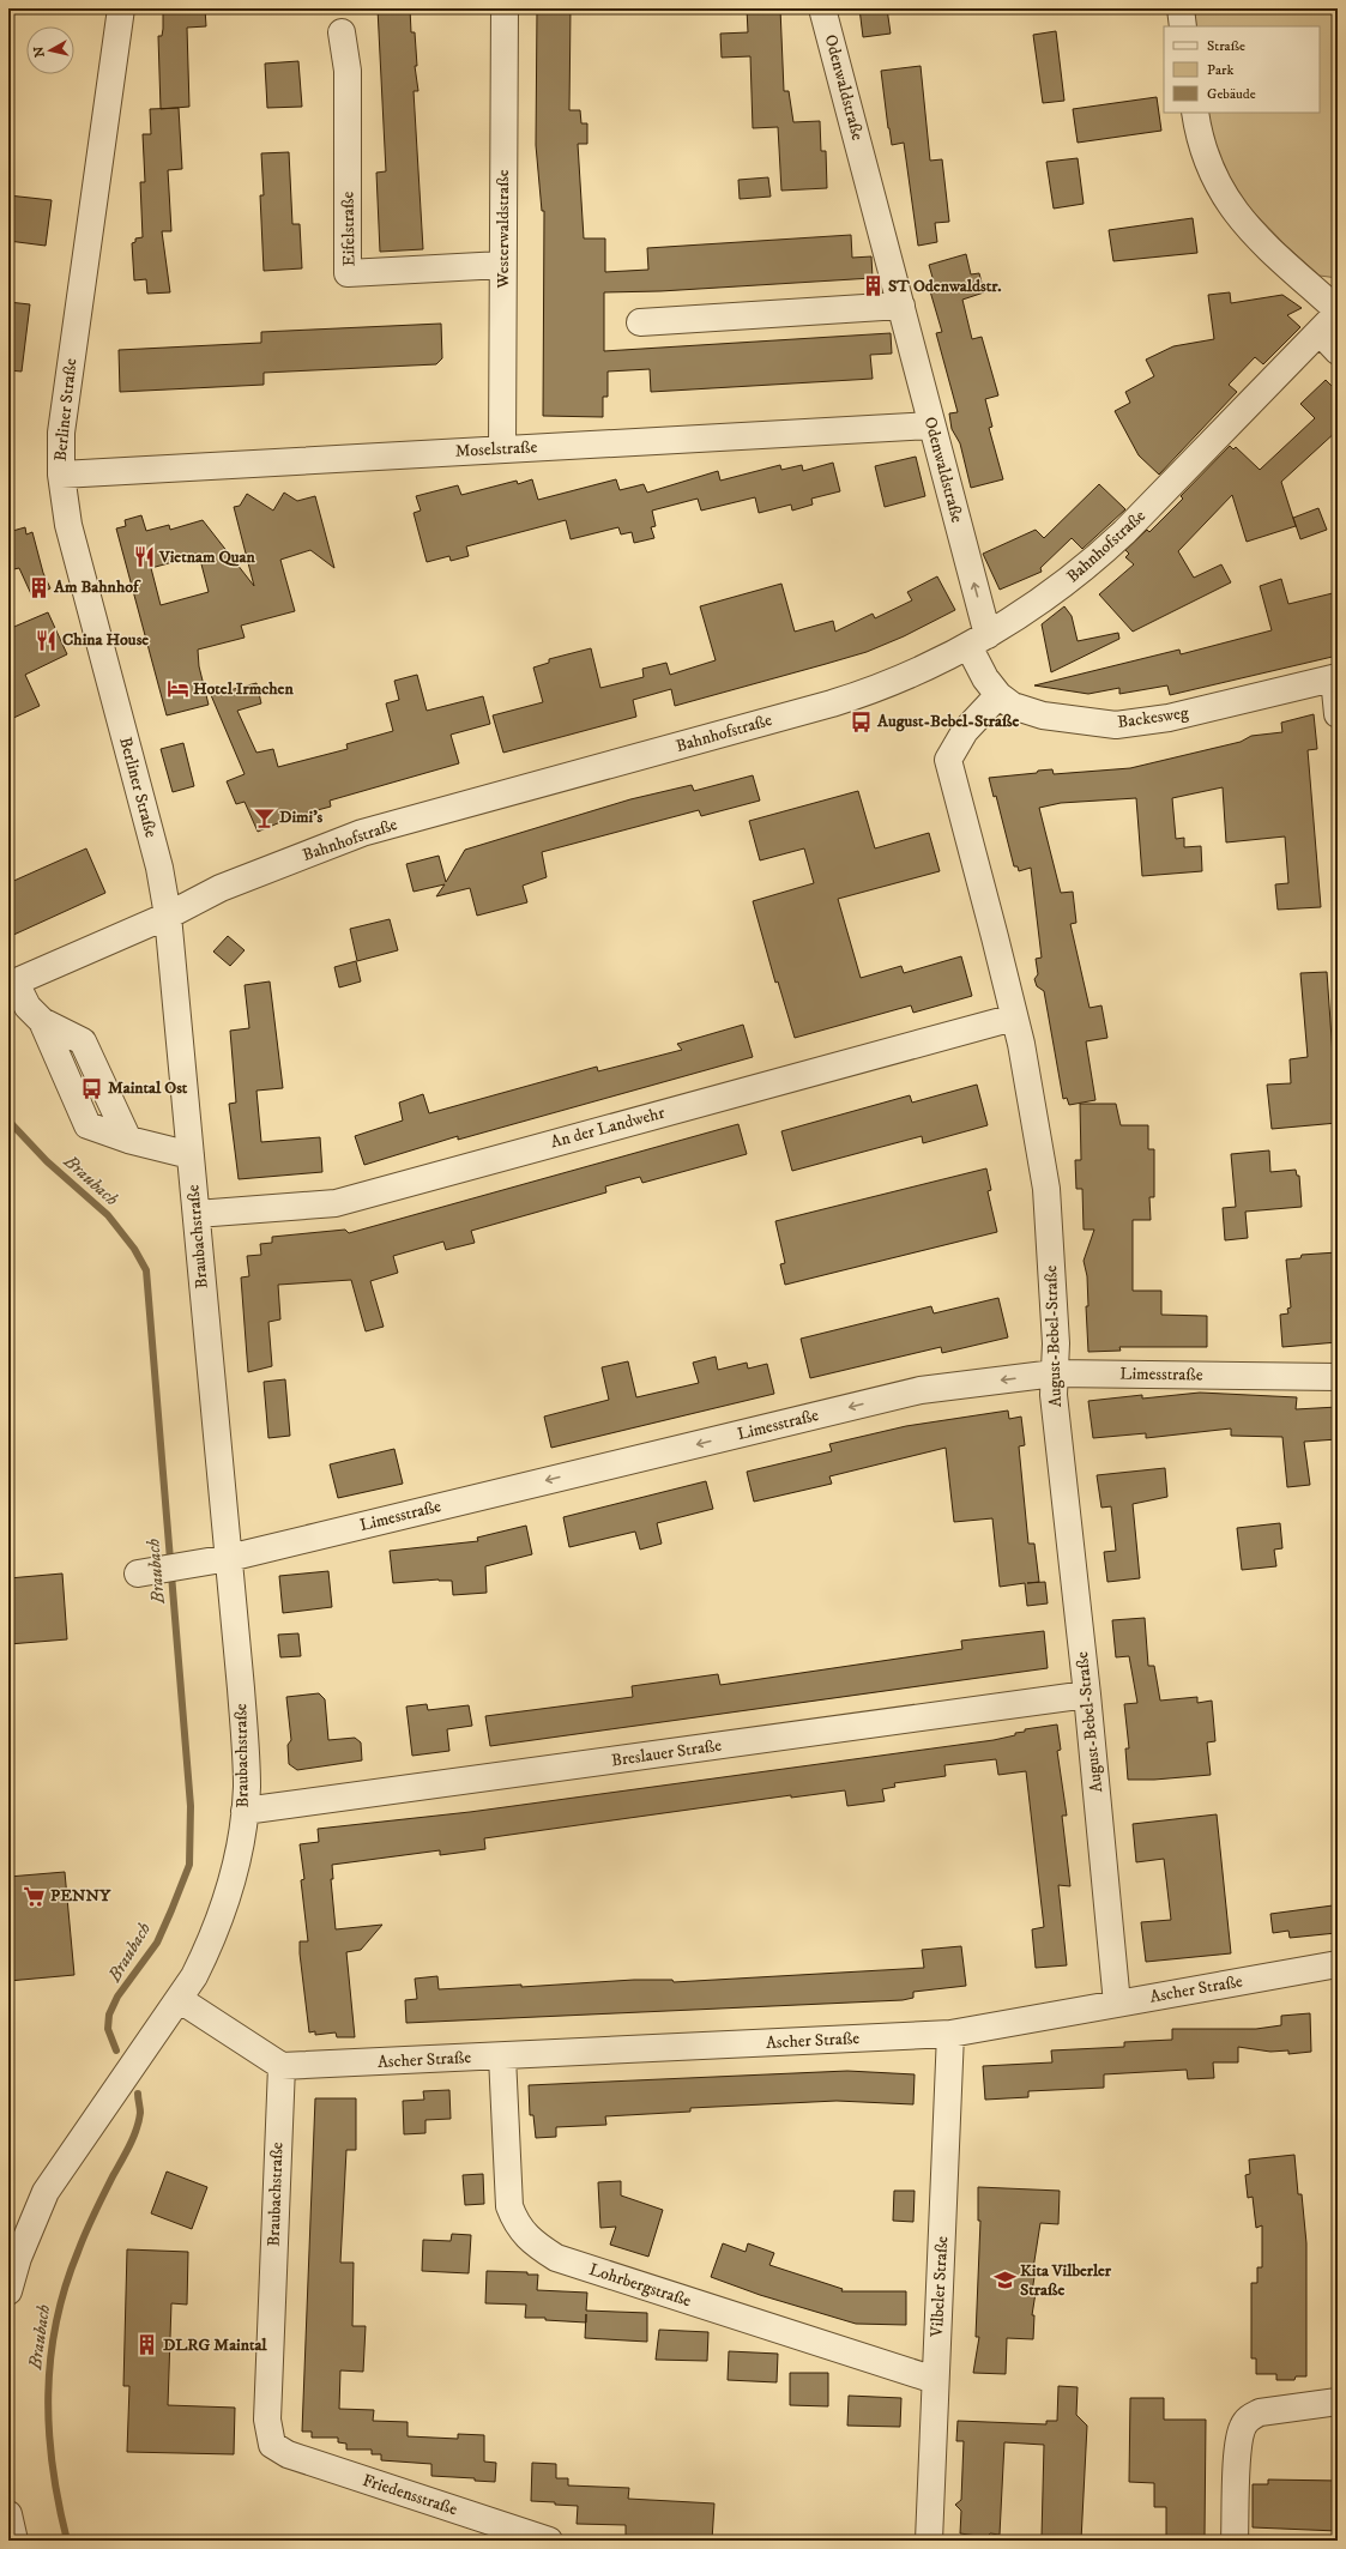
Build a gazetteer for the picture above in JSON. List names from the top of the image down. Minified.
{"streets":{"street":["Odenwaldstraße","Eifelstraße","Westerwaldstraße","Berliner Straße","Moselstraße","Bahnhofstraße","Backesweg","An der Landwehr","Braubachstraße","August-Bebel-Straße","Limesstraße","Breslauer Straße","Ascher Straße","Lohrbergstraße","Vilbeler Straße","Friedensstraße"]},"crossings":[["Odenwaldstraße","Moselstraße"],["Odenwaldstraße","Bahnhofstraße"],["Odenwaldstraße","Backesweg"],["Eifelstraße","Westerwaldstraße"],["Westerwaldstraße","Moselstraße"],["Berliner Straße","Moselstraße"],["Berliner Straße","Bahnhofstraße"],["Berliner Straße","Braubachstraße"],["Bahnhofstraße","Backesweg"],["Bahnhofstraße","Braubachstraße"],["Backesweg","August-Bebel-Straße"],["An der Landwehr","Braubachstraße"],["An der Landwehr","August-Bebel-Straße"],["Braubachstraße","Limesstraße"],["Braubachstraße","Breslauer Straße"],["Braubachstraße","Ascher Straße"],["Braubachstraße","Friedensstraße"],["August-Bebel-Straße","Limesstraße"],["August-Bebel-Straße","Breslauer Straße"],["August-Bebel-Straße","Ascher Straße"],["Ascher Straße","Lohrbergstraße"],["Ascher Straße","Vilbeler Straße"],["Lohrbergstraße","Vilbeler Straße"]],"one_way":["Limesstraße"],"water":["Braubach"],"places":{"building":["ST Odenwaldstr.","Am Bahnhof","DLRG Maintal"],"restaurant":["Vietnam Quan","China House"],"hotel":["Hotel Irmchen"],"bus stop":["August-Bebel-Straße","Maintal Ost"],"bar":["Dimi's"],"supermarket":["PENNY"],"school or university":["Kita Vilberler Straße"]},"legend":["Straße","Park","Gebäude"],"north":"left"}
